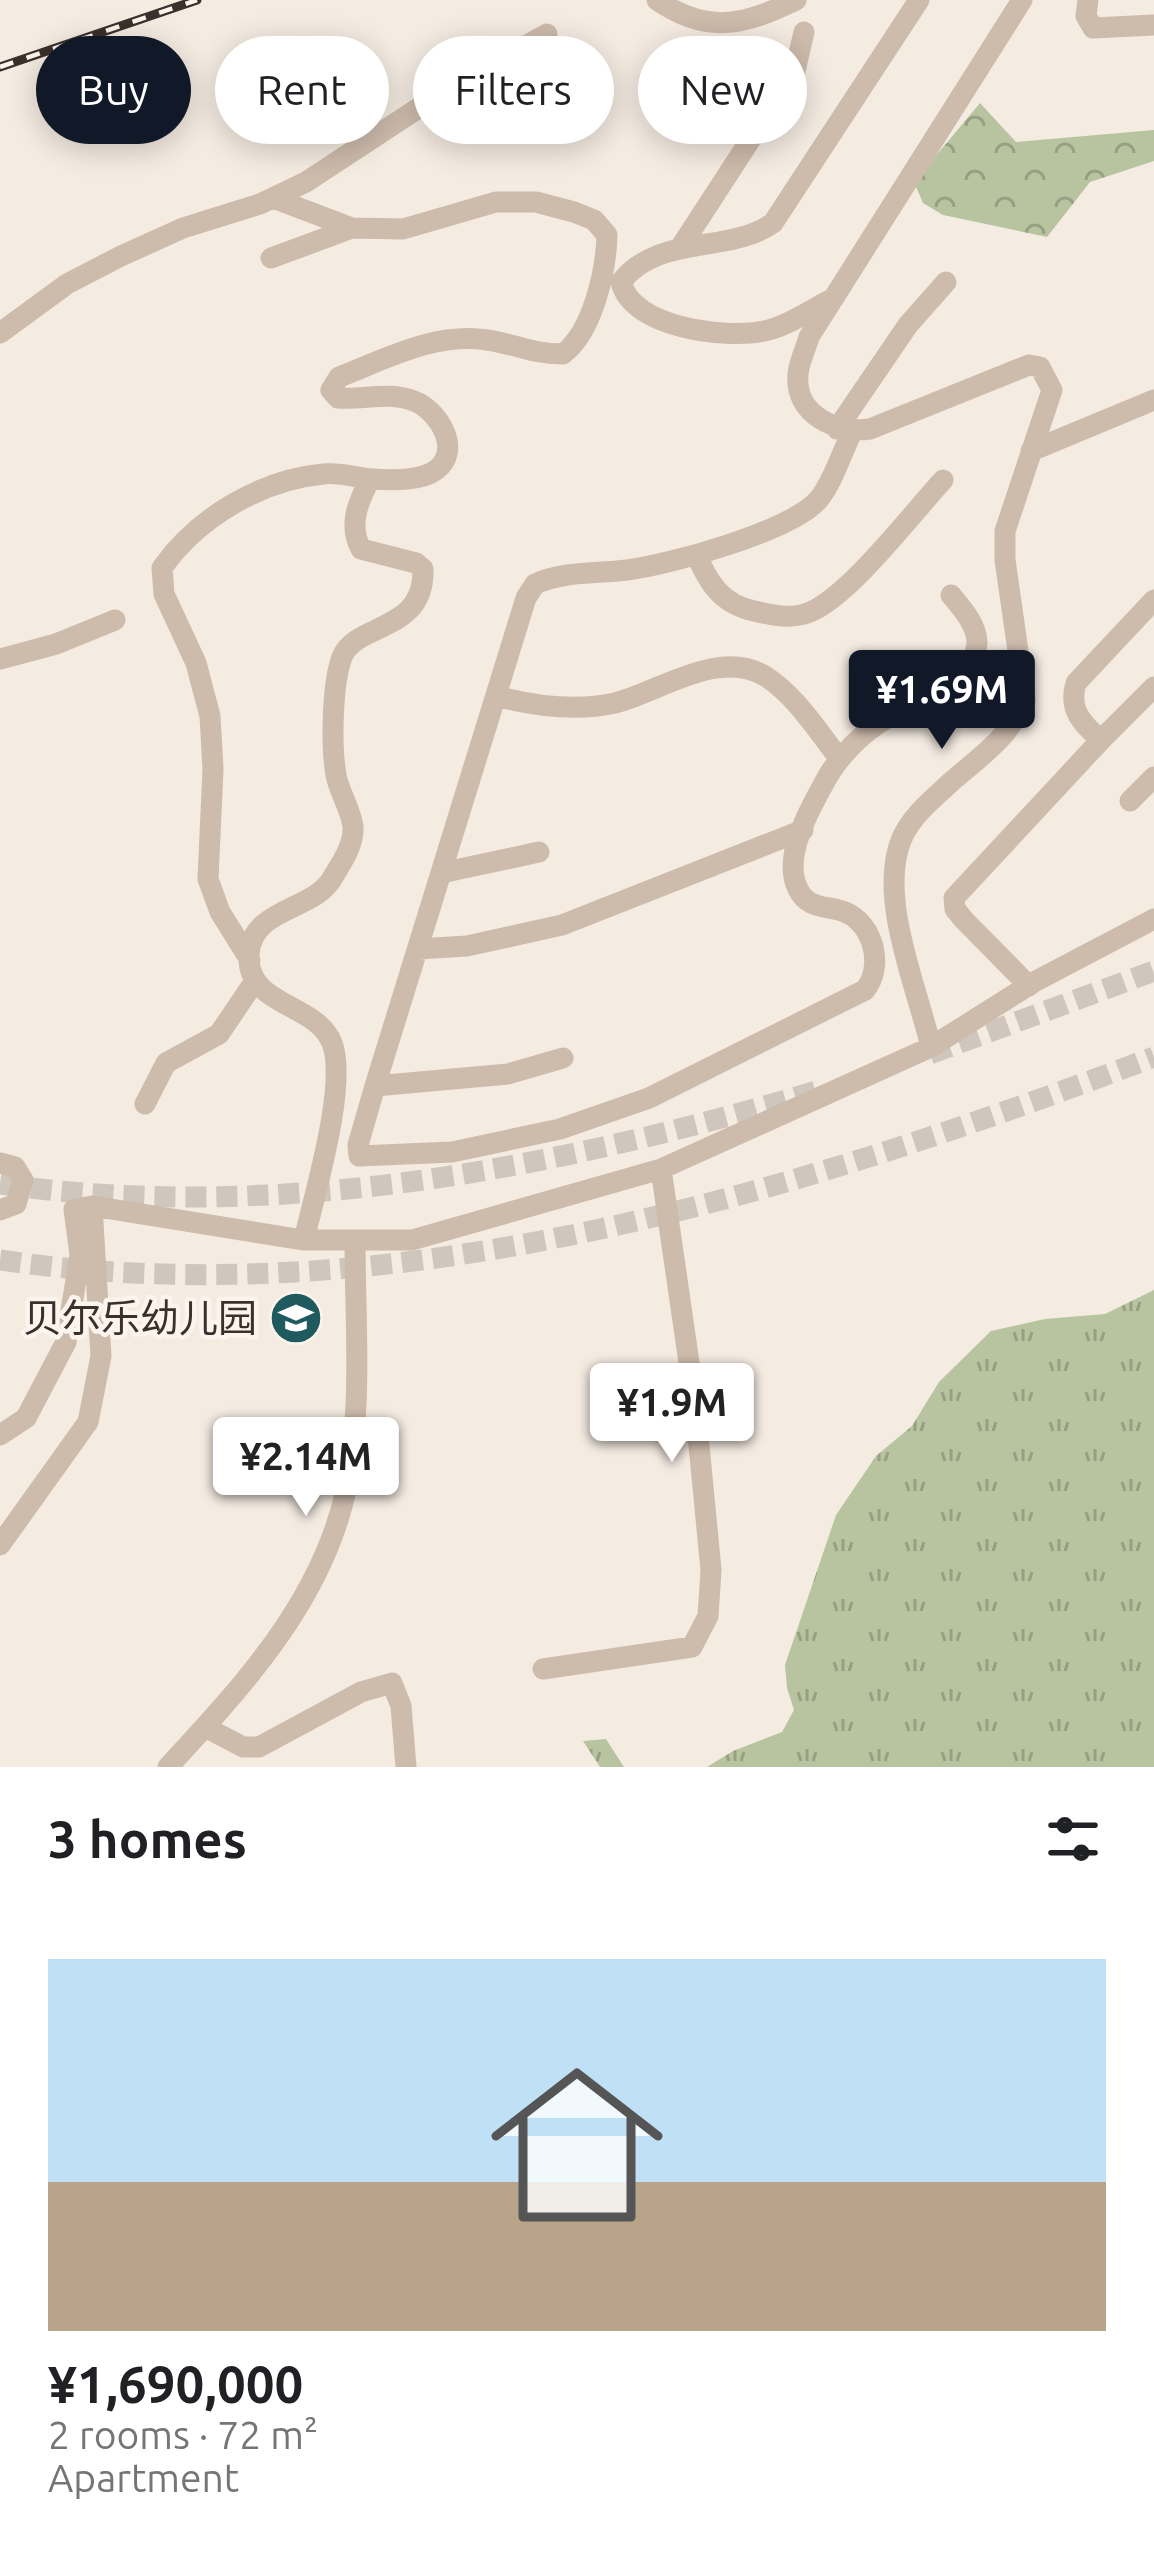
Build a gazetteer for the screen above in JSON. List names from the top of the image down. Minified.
{"places":{"school or university":["贝尔乐幼儿园"]},"page":{"chip":["Buy","Rent","Filters","New"],"price":["¥1.69M","¥1.9M","¥2.14M"],"heading":"3 homes","list":[{"name":"¥1,690,000","note":"2 rooms · 72 m² · Apartment"}]}}
